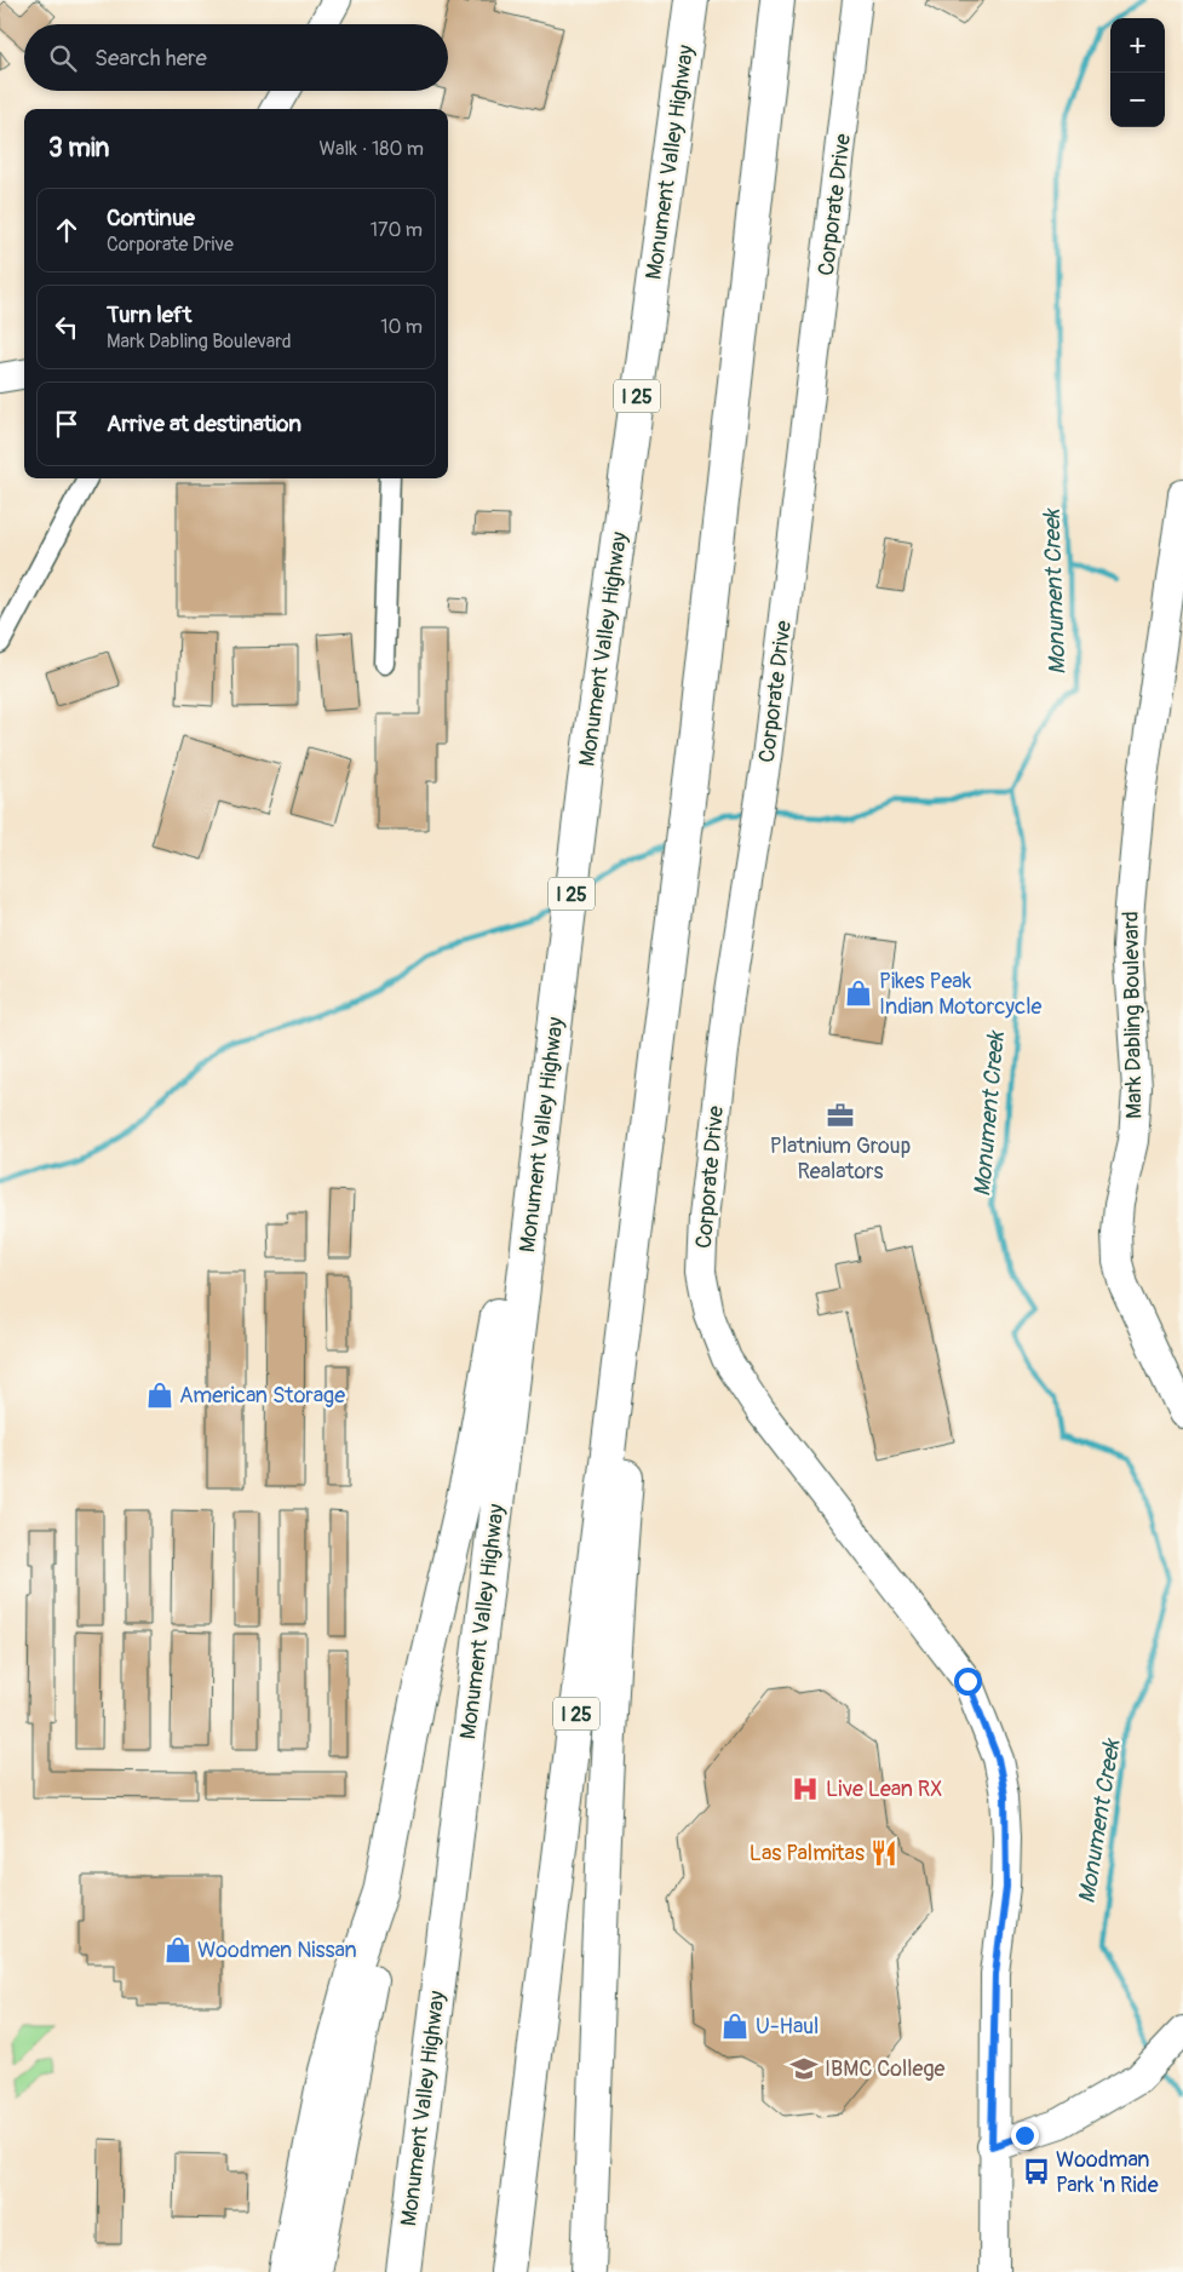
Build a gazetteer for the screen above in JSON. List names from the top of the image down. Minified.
{"streets":{"highway":["Monument Valley Highway","I 25"],"street":["Corporate Drive","Mark Dabling Boulevard"]},"water":["Monument Creek"],"places":{"shop":["Pikes Peak Indian Motorcycle","American Storage","Woodmen Nissan","U-Haul"],"office":["Platnium Group Realators"],"hospital":["Live Lean RX"],"restaurant":["Las Palmitas"],"school or university":["IBMC College"],"bus stop":["Woodman Park 'n Ride"]},"page":{"map_buttons":["+","−"],"search":"Search here","heading":["3 min","Walk · 180 m"],"list":[["Continue","Corporate Drive","170 m"],["Turn left","Mark Dabling Boulevard","10 m"],"Arrive at destination"]}}
